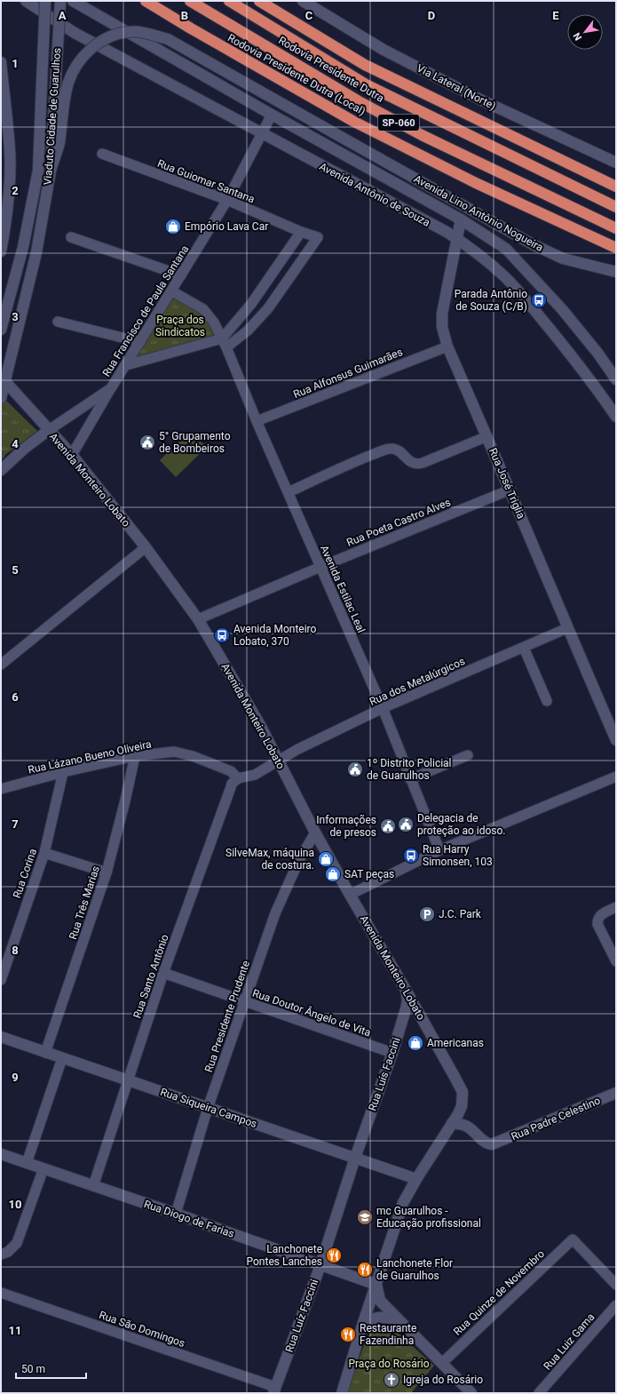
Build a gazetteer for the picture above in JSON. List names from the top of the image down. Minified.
{"streets":{"highway":["Rodovia Presidente Dutra","Rodovia Presidente Dutra (Local)","SP-060"],"main road":["Via Lateral (Norte)","Viaduto Cidade de Guarulhos","Avenida Antônio de Souza","Avenida Lino Antônio Nogueira","Avenida Monteiro Lobato","Rua José Triglia","Rua Luís Faccini","Rua Siqueira Campos","Rua Padre Celestino","Rua Diogo de Farias","Rua Luíz Faccini"],"street":["Rua Guiomar Santana","Rua Francisco de Paula Santana","Rua Alfonsus Guimarães","Rua Poeta Castro Alves","Avenida Estilac Leal","Rua dos Metalúrgicos","Rua Lázano Bueno Oliveira","Rua Corina","Rua Três Marias","Rua Santo Antônio","Rua Doutor Ângelo de Vita","Rua Presidente Prudente","Rua Quinze de Novembro","Rua São Domingos","Rua Luiz Gama"]},"crossings":[["Viaduto Cidade de Guarulhos","Avenida Lino Antônio Nogueira"],["Viaduto Cidade de Guarulhos","Avenida Monteiro Lobato"],["Rua Guiomar Santana","Rua Francisco de Paula Santana"],["Rua Guiomar Santana","Avenida Estilac Leal"],["Avenida Antônio de Souza","Rua Francisco de Paula Santana"],["Avenida Antônio de Souza","Rua José Triglia"],["Rua Francisco de Paula Santana","Avenida Monteiro Lobato"],["Rua Francisco de Paula Santana","Avenida Estilac Leal"],["Rua Alfonsus Guimarães","Rua José Triglia"],["Rua Alfonsus Guimarães","Avenida Estilac Leal"],["Avenida Monteiro Lobato","Rua Poeta Castro Alves"],["Avenida Monteiro Lobato","Rua dos Metalúrgicos"],["Avenida Monteiro Lobato","Rua Presidente Prudente"],["Avenida Monteiro Lobato","Rua Luís Faccini"],["Avenida Monteiro Lobato","Rua Padre Celestino"],["Rua José Triglia","Rua Poeta Castro Alves"],["Rua José Triglia","Rua dos Metalúrgicos"],["Rua Poeta Castro Alves","Avenida Estilac Leal"],["Avenida Estilac Leal","Rua dos Metalúrgicos"],["Rua Lázano Bueno Oliveira","Rua Corina"],["Rua Lázano Bueno Oliveira","Rua Três Marias"],["Rua Lázano Bueno Oliveira","Rua Santo Antônio"],["Rua Três Marias","Rua Siqueira Campos"],["Rua Santo Antônio","Rua Doutor Ângelo de Vita"],["Rua Santo Antônio","Rua Siqueira Campos"],["Rua Santo Antônio","Rua Diogo de Farias"],["Rua Doutor Ângelo de Vita","Rua Presidente Prudente"],["Rua Doutor Ângelo de Vita","Rua Luís Faccini"],["Rua Presidente Prudente","Rua Siqueira Campos"],["Rua Presidente Prudente","Rua Diogo de Farias"],["Rua Luís Faccini","Rua Siqueira Campos"],["Rua Luís Faccini","Rua Luíz Faccini"],["Rua Siqueira Campos","Rua Luíz Faccini"],["Rua Diogo de Farias","Rua Luíz Faccini"],["Rua Luíz Faccini","Rua São Domingos"]],"parks":["Praça dos Sindicatos","Praça do Rosário"],"places":{"shop":["Empório Lava Car","SilveMax, máquina de costura.","SAT peças","Americanas"],"bus stop":["Parada Antônio de Souza (C/B)","Avenida Monteiro Lobato, 370","Rua Harry Simonsen, 103"],"public building":["5° Grupamento de Bombeiros","1º Distrito Policial de Guarulhos","Delegacia de proteção ao idoso.","Informações de presos"],"parking":["J.C. Park"],"school or university":["mc Guarulhos - Educação profissional"],"restaurant":["Lanchonete Pontes Lanches","Lanchonete Flor de Guarulhos","Restaurante Fazendinha"],"church":["Igreja do Rosário"]},"scale_bar":"50 m","north":"bottom left","grid":{"columns":["A","B","C","D","E"],"rows":["1","2","3","4","5","6","7","8","9","10","11"]}}
